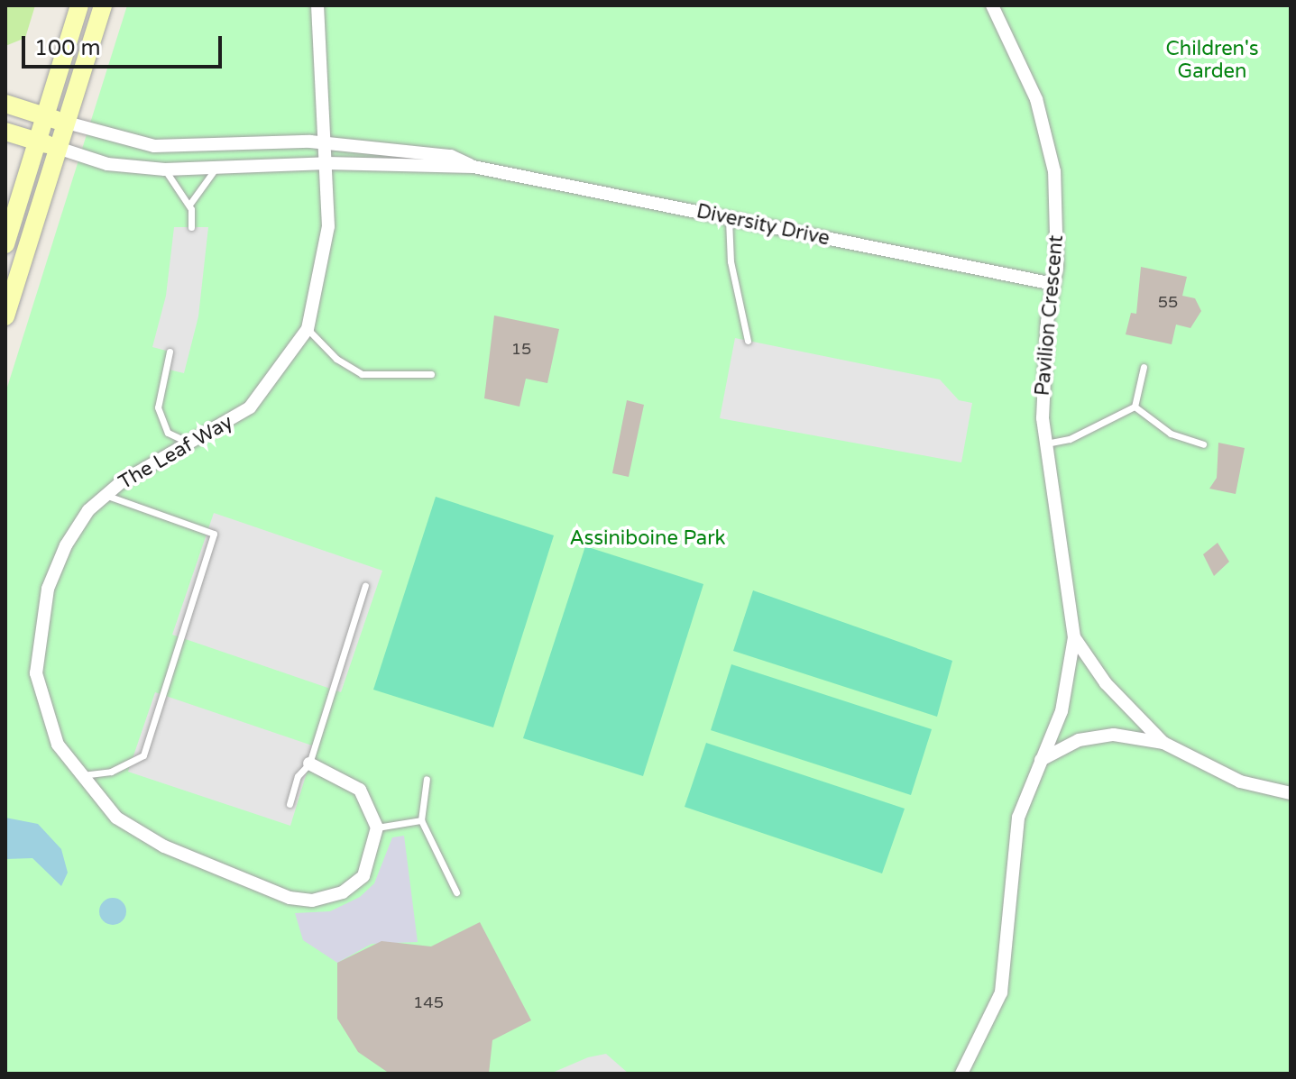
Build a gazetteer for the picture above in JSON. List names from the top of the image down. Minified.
{"streets":{"street":["Diversity Drive","Pavilion Crescent","The Leaf Way"]},"crossings":[["Diversity Drive","Pavilion Crescent"],["Diversity Drive","The Leaf Way"]],"parks":["Children's Garden","Assiniboine Park"],"house_numbers":["55","15","145"],"scale_bar":"100 m"}
